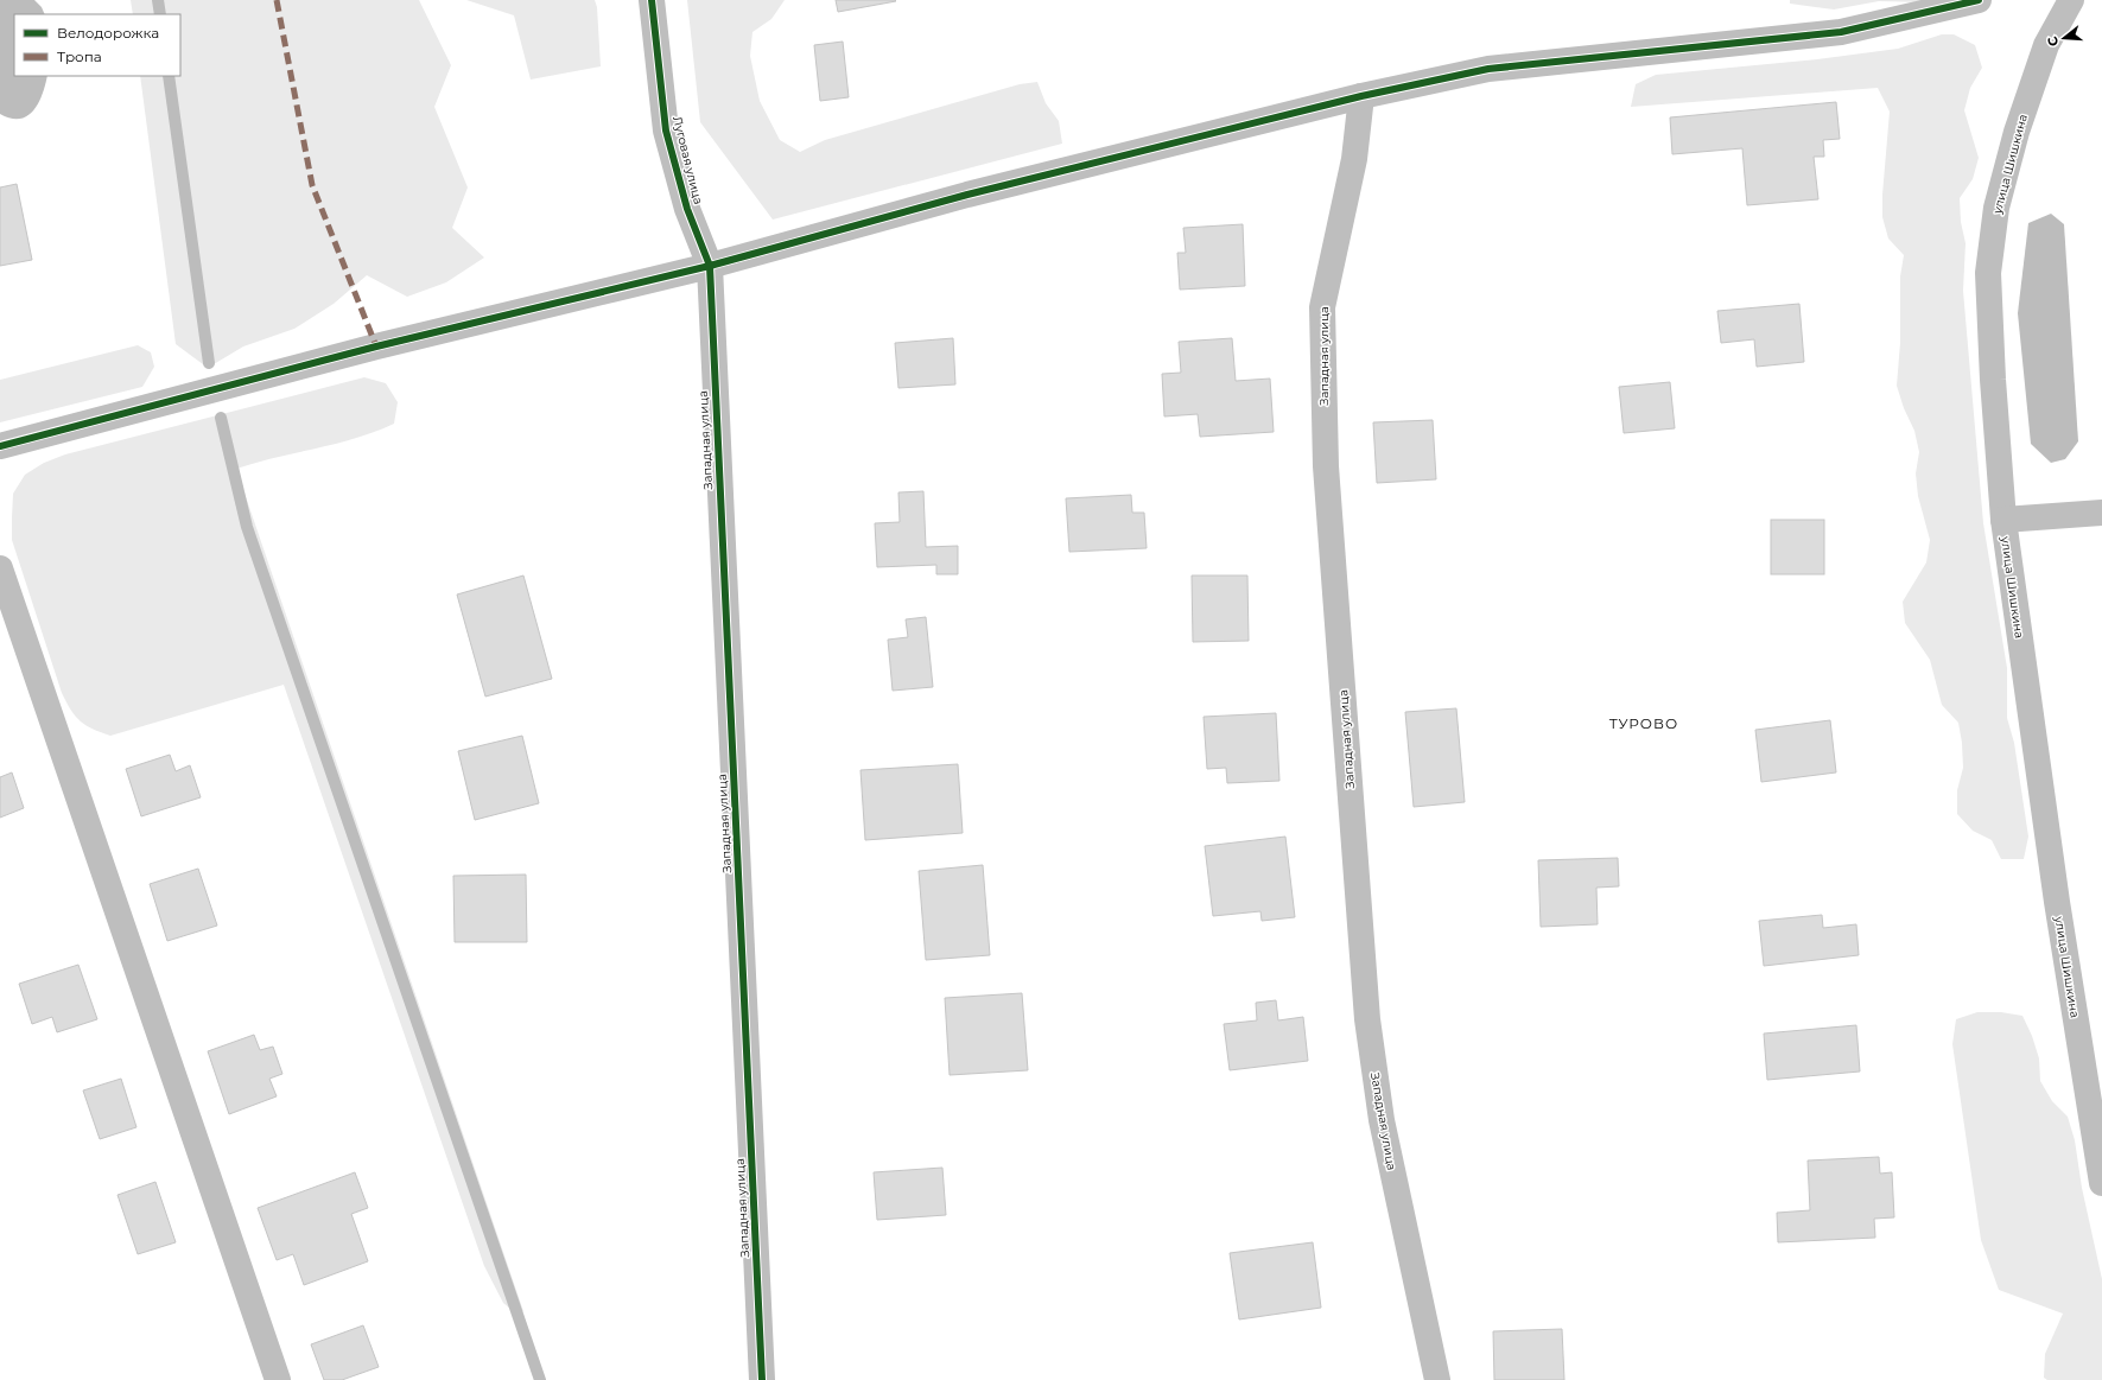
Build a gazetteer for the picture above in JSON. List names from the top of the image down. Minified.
{"streets":{"street":["Луговая улица","улица Шишкина","Западная улица"]},"crossings":[["Луговая улица","Западная улица"]],"districts":["ТУРОВО"],"legend":["Велодорожка","Тропа"],"north":"left"}
